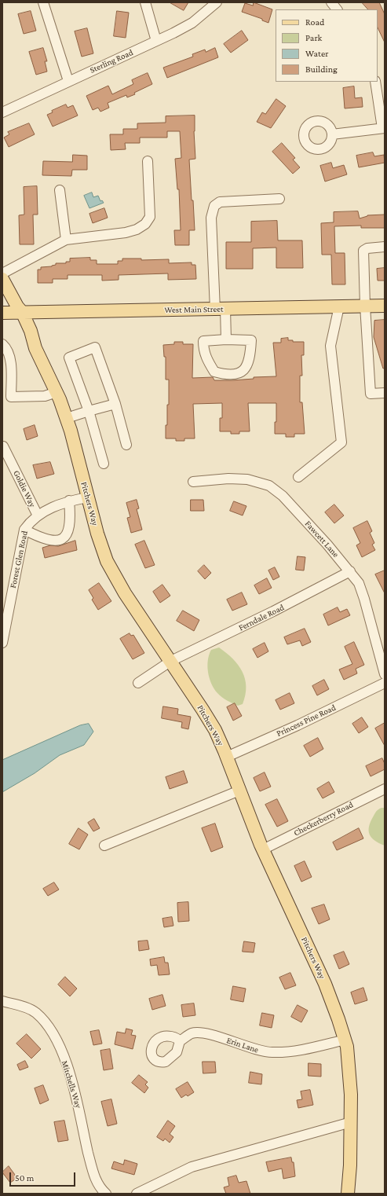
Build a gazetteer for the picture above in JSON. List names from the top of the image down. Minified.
{"streets":{"main road":["West Main Street","Pitchers Way"],"street":["Sterling Road","Goldie Way","Fawcett Lane","Forest Glen Road","Ferndale Road","Princess Pine Road","Checkerberry Road","Erin Lane","Mitchells Way"]},"crossings":[["West Main Street","Pitchers Way"],["Goldie Way","Forest Glen Road"],["Pitchers Way","Forest Glen Road"],["Pitchers Way","Ferndale Road"],["Pitchers Way","Princess Pine Road"],["Pitchers Way","Checkerberry Road"],["Pitchers Way","Erin Lane"],["Fawcett Lane","Ferndale Road"]],"legend":["Road","Park","Water","Building"],"scale_bar":"50 m"}
